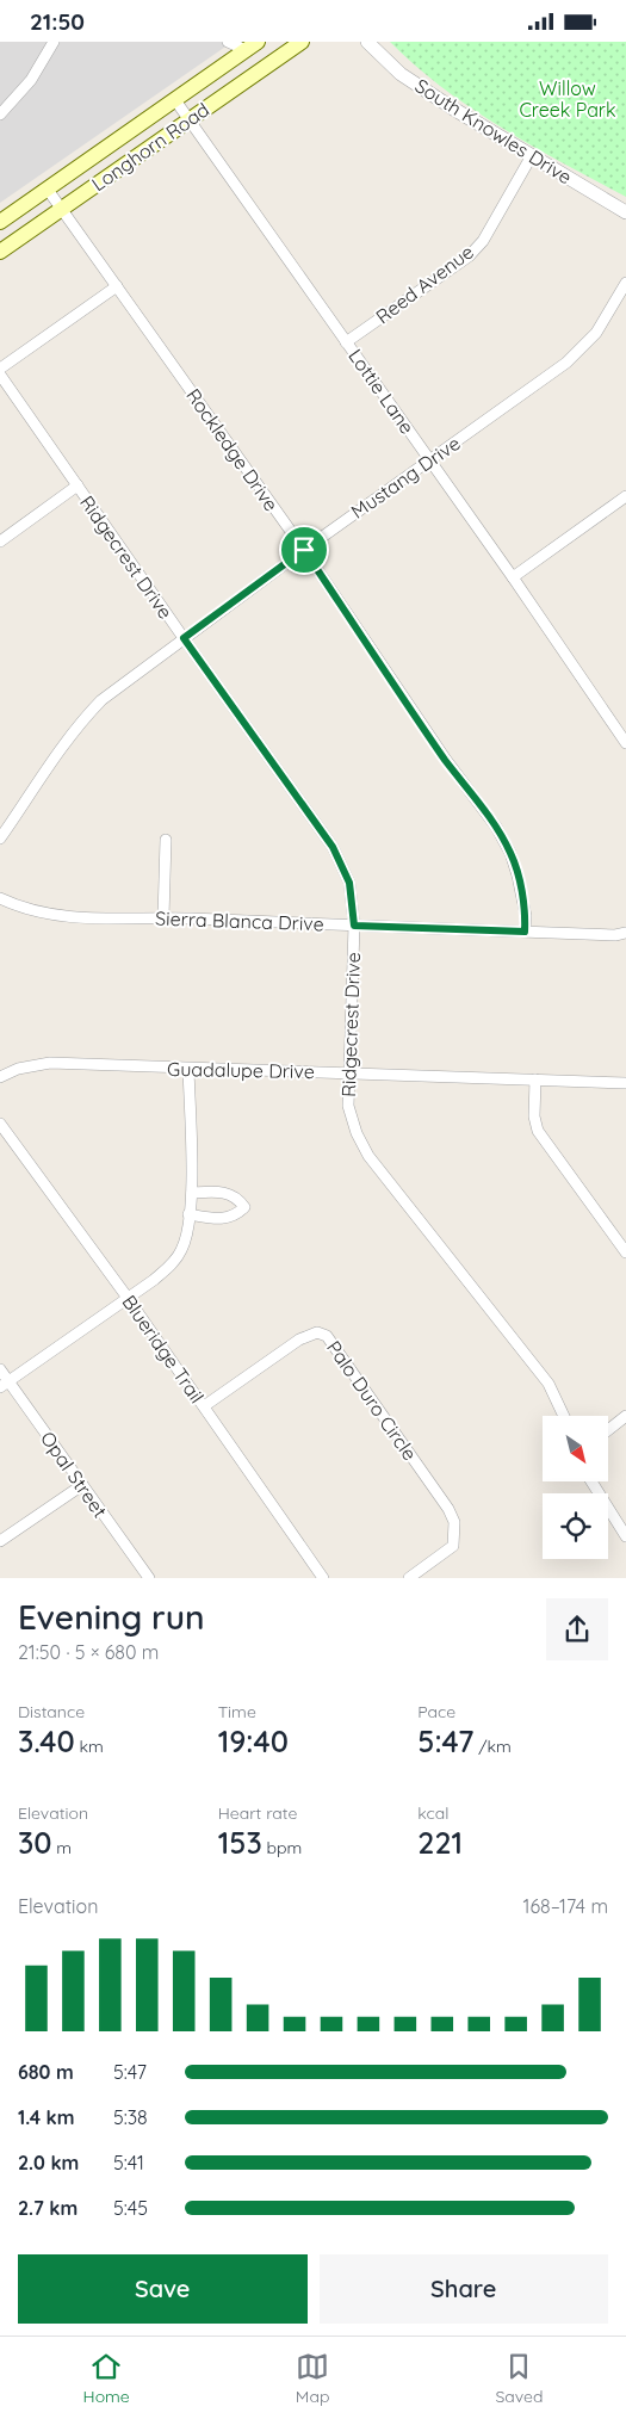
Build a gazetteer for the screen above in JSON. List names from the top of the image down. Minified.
{"streets":{"main road":["Longhorn Road"],"street":["South Knowles Drive","Reed Avenue","Lottie Lane","Rockledge Drive","Mustang Drive","Ridgecrest Drive","Sierra Blanca Drive","Guadalupe Drive","Blueridge Trail","Palo Duro Circle","Opal Street"]},"crossings":[["South Knowles Drive","Reed Avenue"],["Longhorn Road","Lottie Lane"],["Longhorn Road","Rockledge Drive"],["Reed Avenue","Lottie Lane"],["Lottie Lane","Mustang Drive"],["Rockledge Drive","Mustang Drive"],["Rockledge Drive","Sierra Blanca Drive"],["Mustang Drive","Ridgecrest Drive"],["Ridgecrest Drive","Sierra Blanca Drive"],["Ridgecrest Drive","Guadalupe Drive"],["Blueridge Trail","Palo Duro Circle"]],"parks":["Willow Creek Park"],"north":"bottom right","page":{"status":"21:50","heading":["Evening run","21:50 · 5 × 680 m"],"stats":[["Distance","3.40 km"],["Time","19:40"],["Pace","5:47 /km"],["Elevation","30 m"],["Heart rate","153 bpm"],["kcal","221"]],"chart":["Elevation","168–174 m"],"list":[{"name":"680 m","note":"5:47"},{"name":"1.4 km","note":"5:38"},{"name":"2.0 km","note":"5:41"},{"name":"2.7 km","note":"5:45"}],"buttons":["Save","Share"],"tabs":["Home","Map","Saved"]}}
